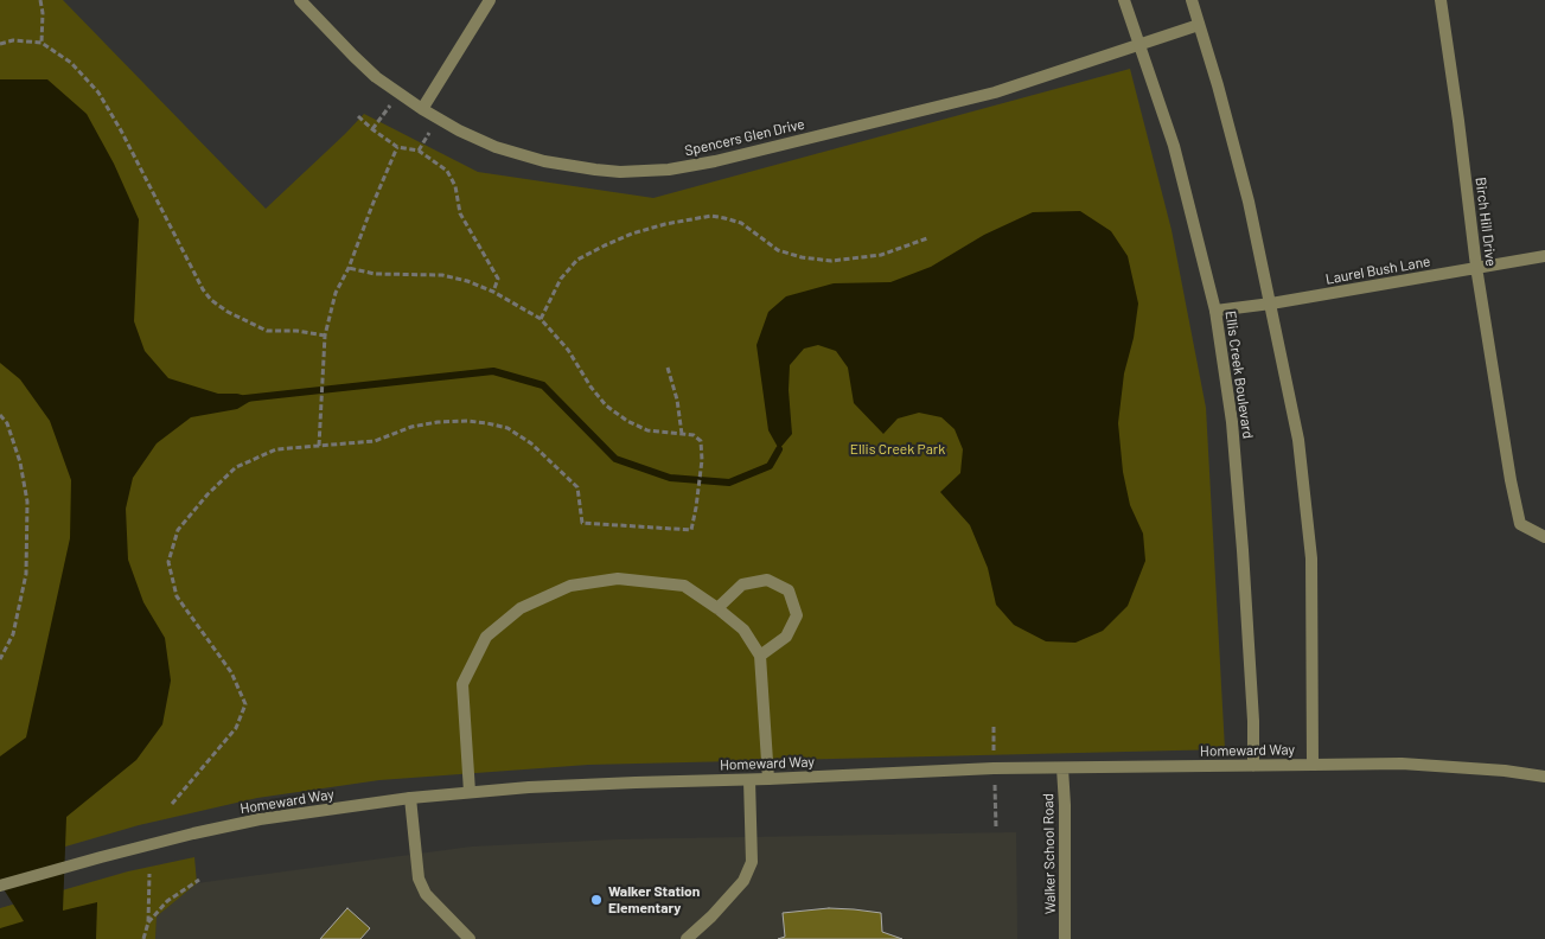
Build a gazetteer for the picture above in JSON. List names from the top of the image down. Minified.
{"streets":{"street":["Spencers Glen Drive","Birch Hill Drive","Laurel Bush Lane","Ellis Creek Boulevard","Homeward Way","Walker School Road"]},"crossings":[["Spencers Glen Drive","Ellis Creek Boulevard"],["Birch Hill Drive","Laurel Bush Lane"],["Laurel Bush Lane","Ellis Creek Boulevard"],["Ellis Creek Boulevard","Homeward Way"],["Homeward Way","Walker School Road"]],"parks":["Ellis Creek Park"],"places":["Walker Station Elementary"]}
